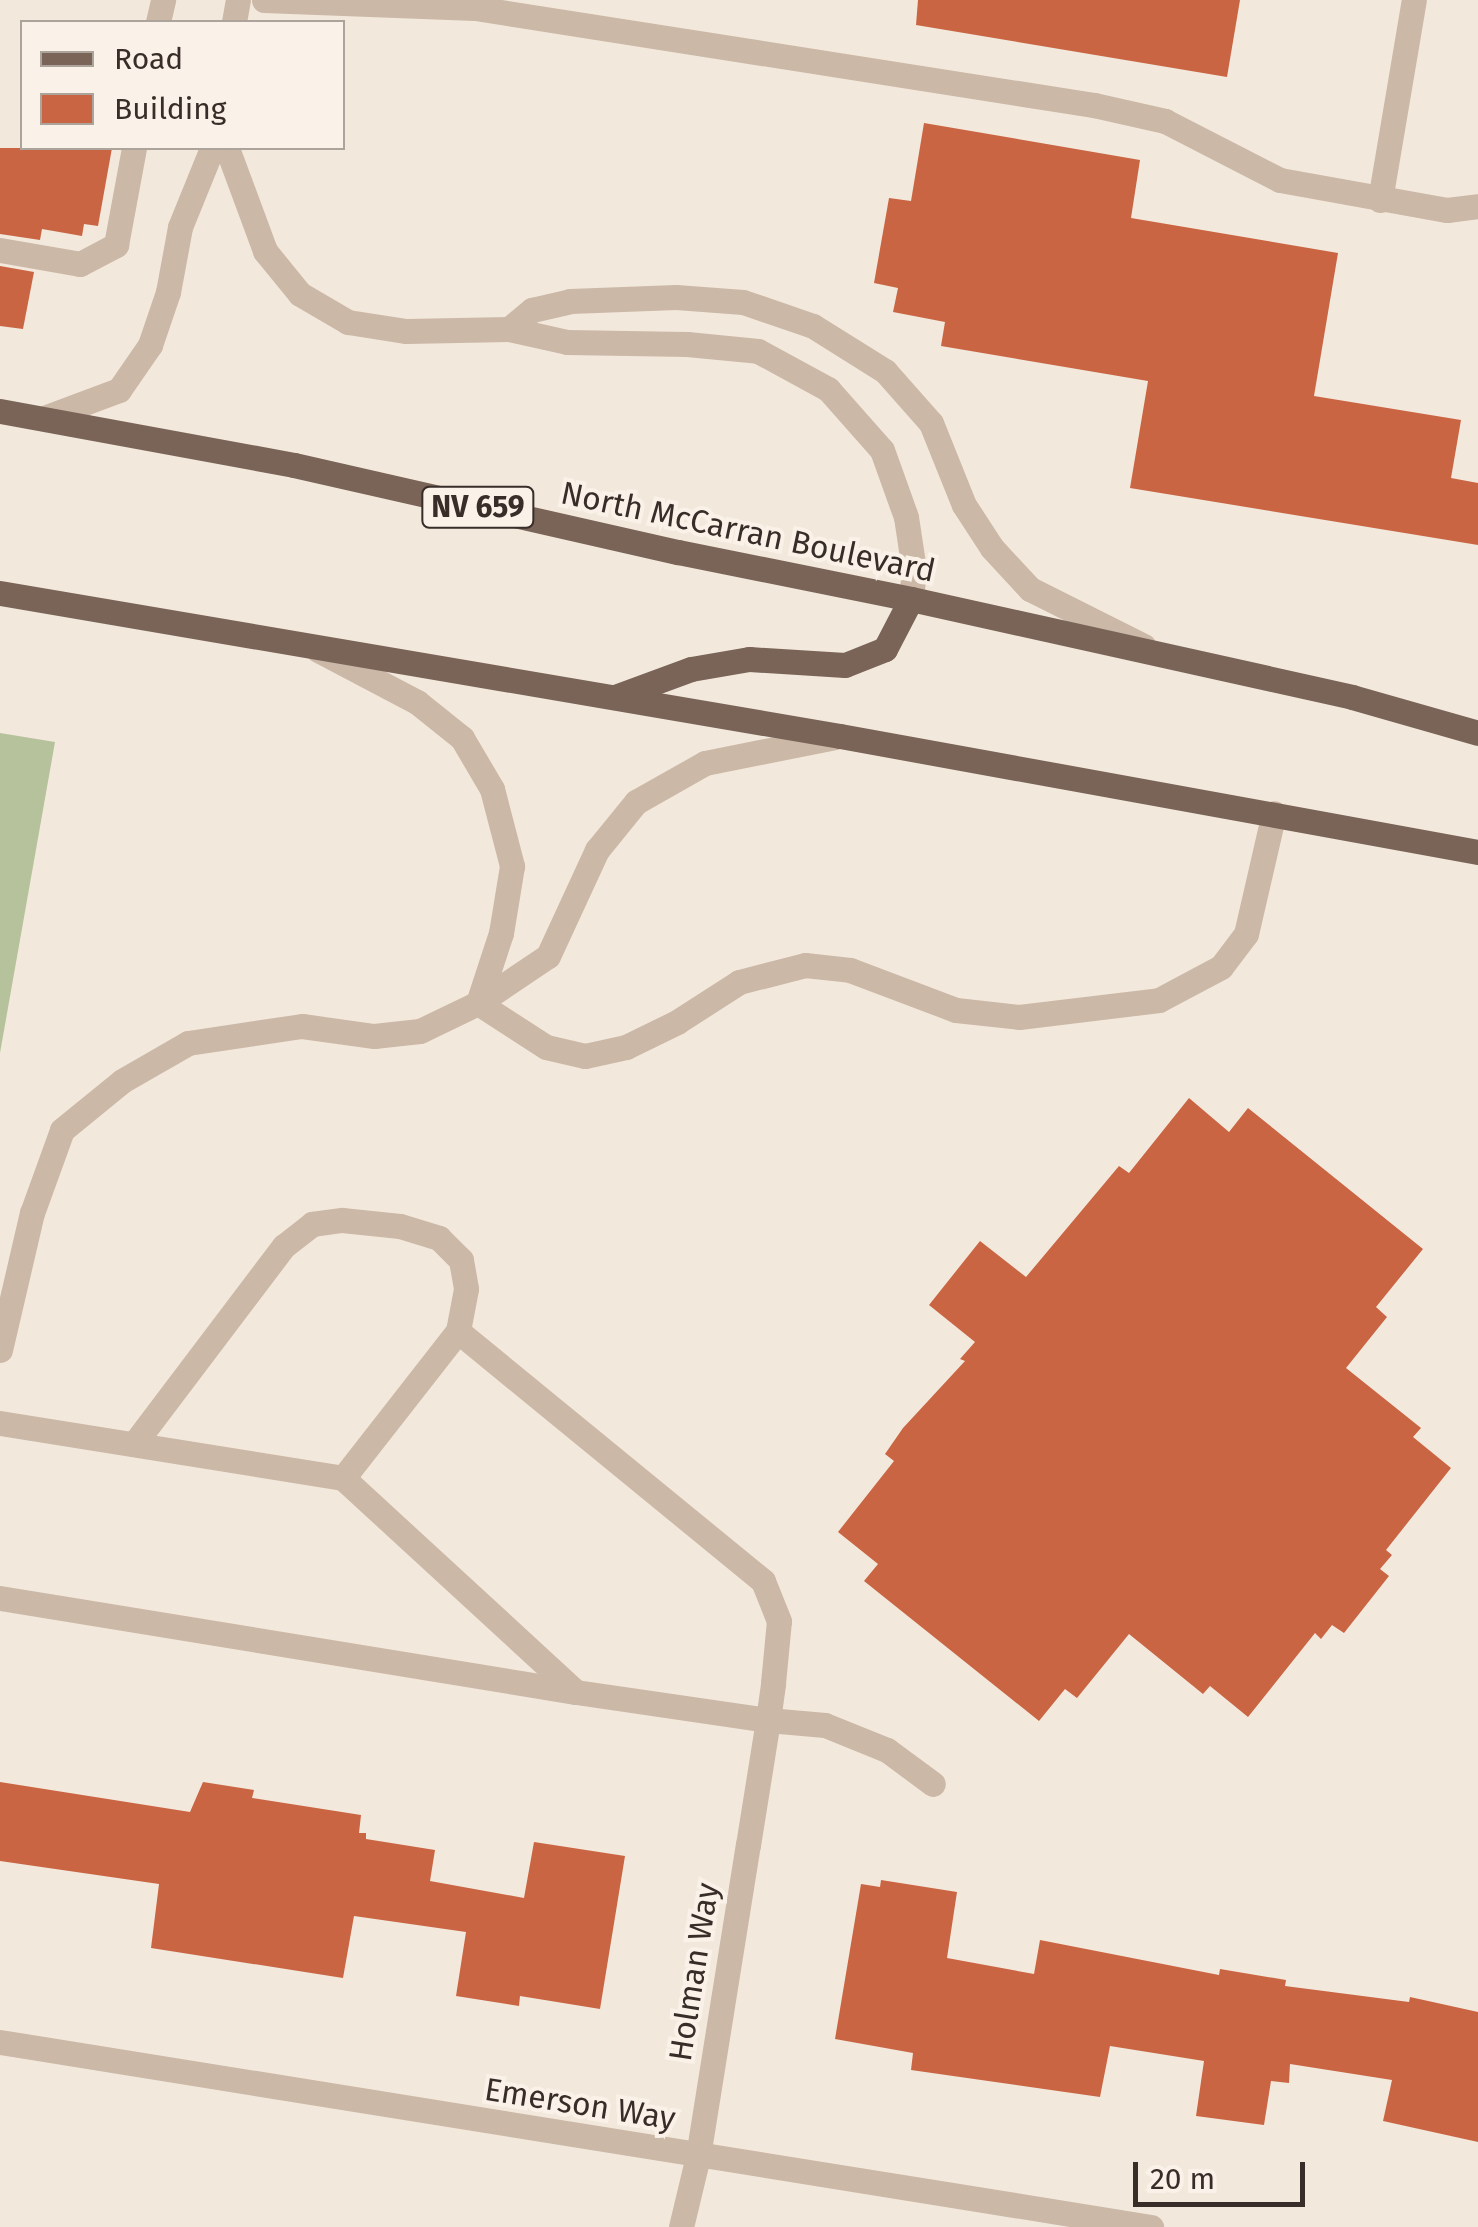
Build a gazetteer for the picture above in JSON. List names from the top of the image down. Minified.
{"streets":{"main road":["NV 659","North McCarran Boulevard"],"street":["Holman Way","Emerson Way"]},"crossings":[["Holman Way","Emerson Way"]],"legend":["Road","Building"],"scale_bar":"20 m"}
